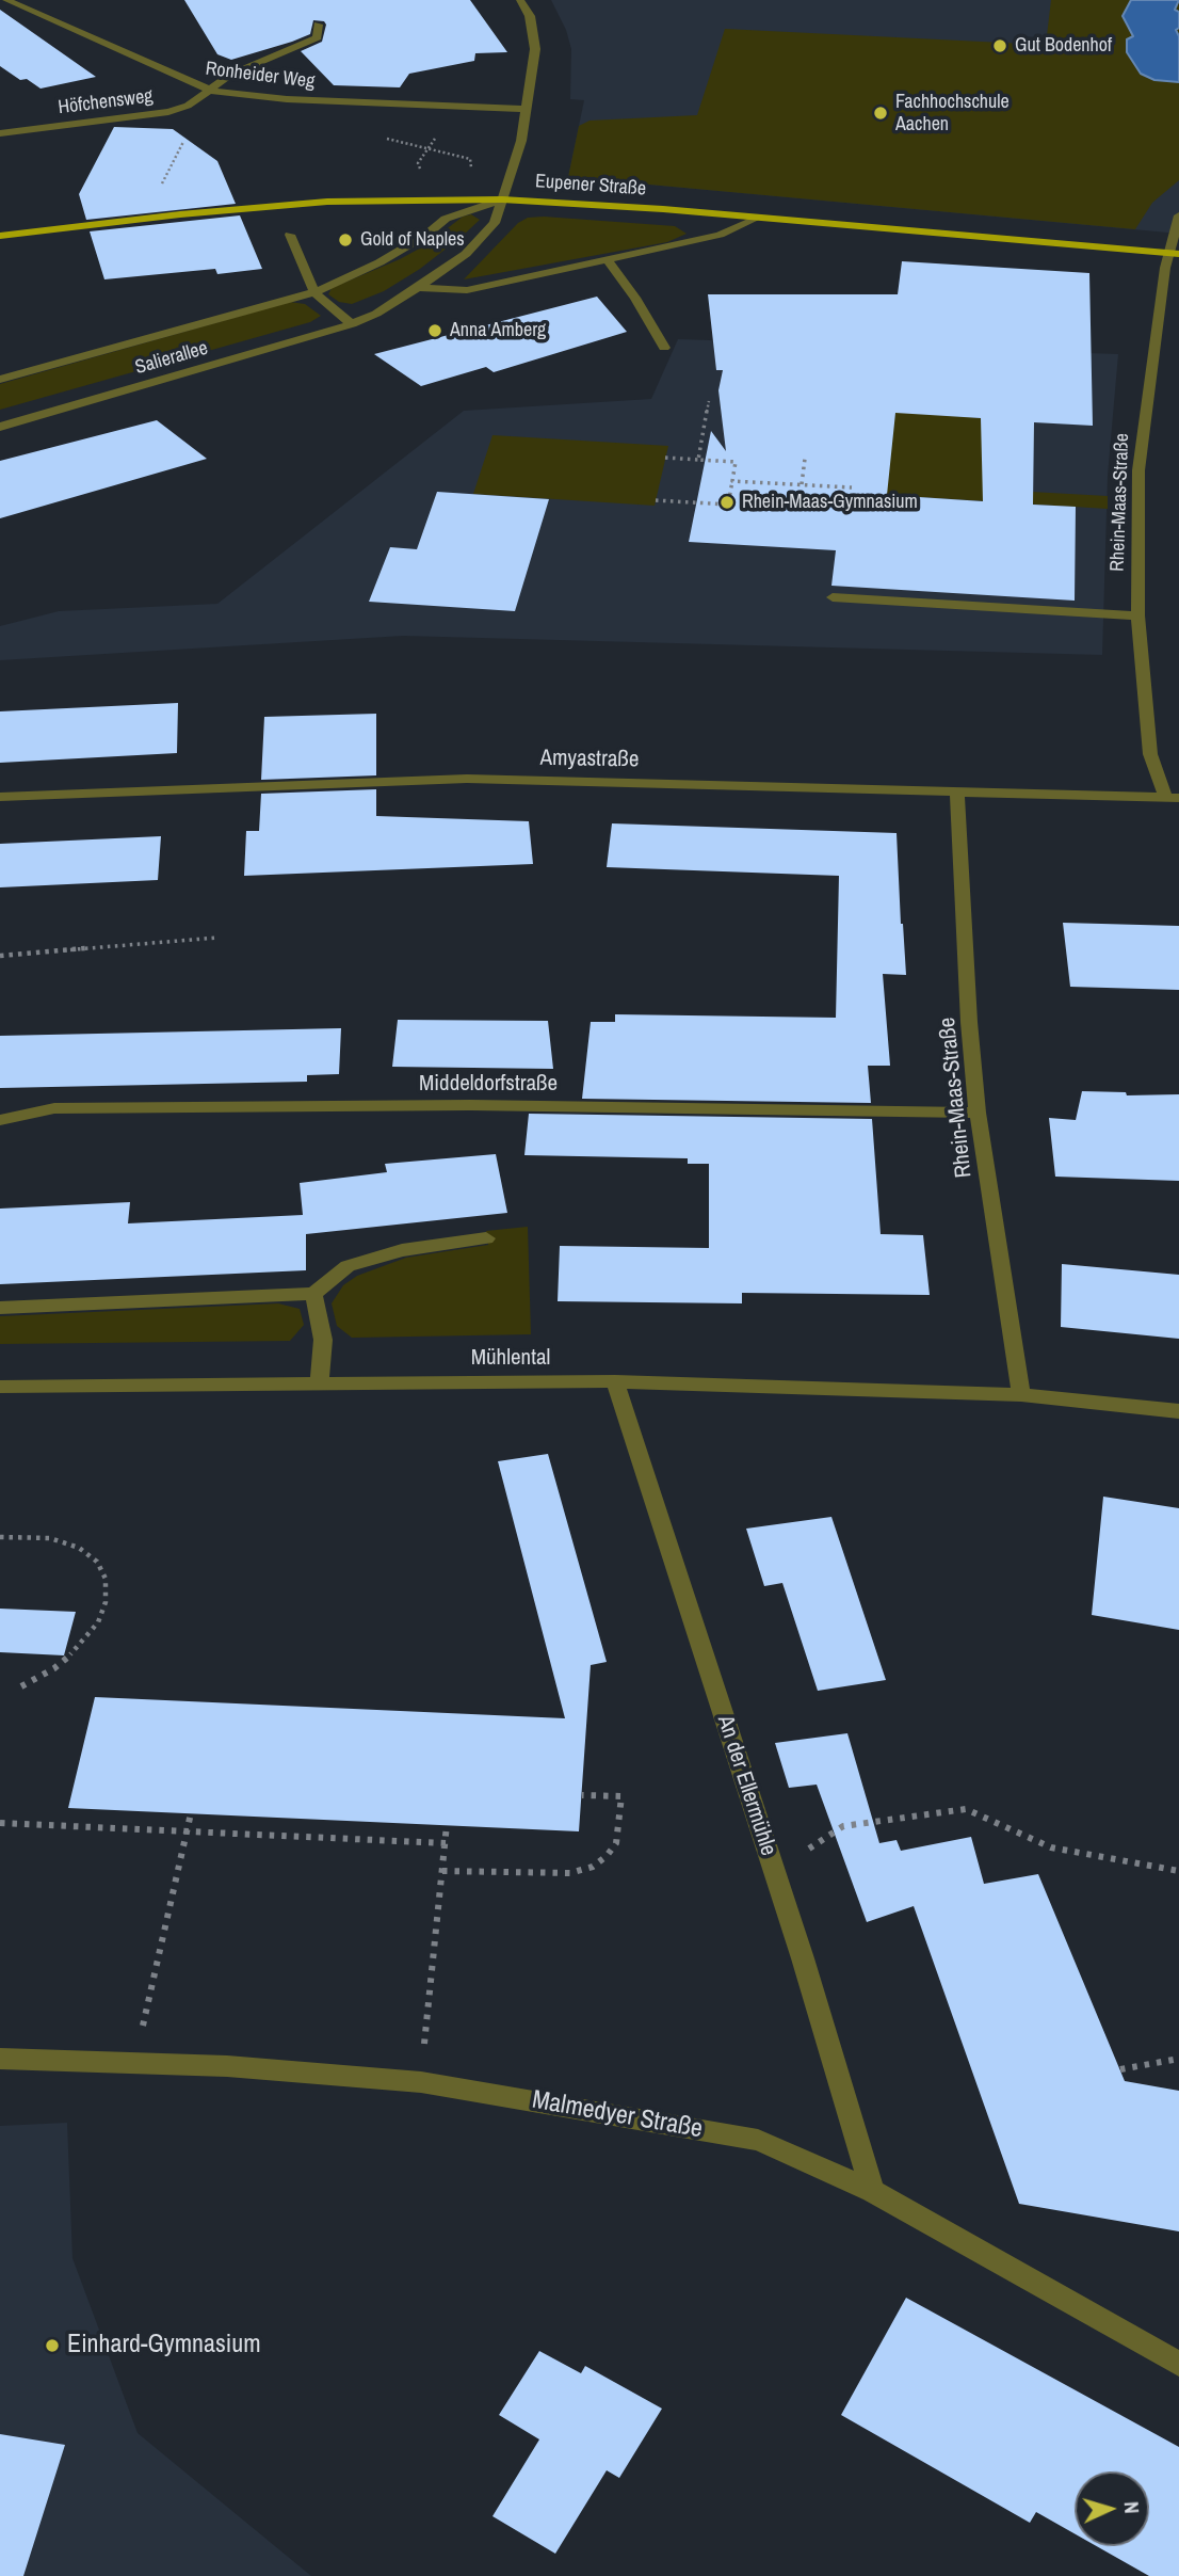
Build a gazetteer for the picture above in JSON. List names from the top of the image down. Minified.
{"streets":{"main road":["Eupener Straße"],"street":["Ronheider Weg","Höfchensweg","Salierallee","Rhein-Maas-Straße","Amyastraße","Middeldorfstraße","Mühlental","An der Ellermühle","Malmedyer Straße"]},"crossings":[["Ronheider Weg","Höfchensweg"],["Eupener Straße","Salierallee"],["Eupener Straße","Rhein-Maas-Straße"],["Rhein-Maas-Straße","Amyastraße"],["Rhein-Maas-Straße","Middeldorfstraße"],["Rhein-Maas-Straße","Mühlental"],["Mühlental","An der Ellermühle"],["An der Ellermühle","Malmedyer Straße"]],"places":["Gut Bodenhof","Fachhochschule Aachen","Gold of Naples","Anna Amberg","Rhein-Maas-Gymnasium","Einhard-Gymnasium"],"north":"right"}
